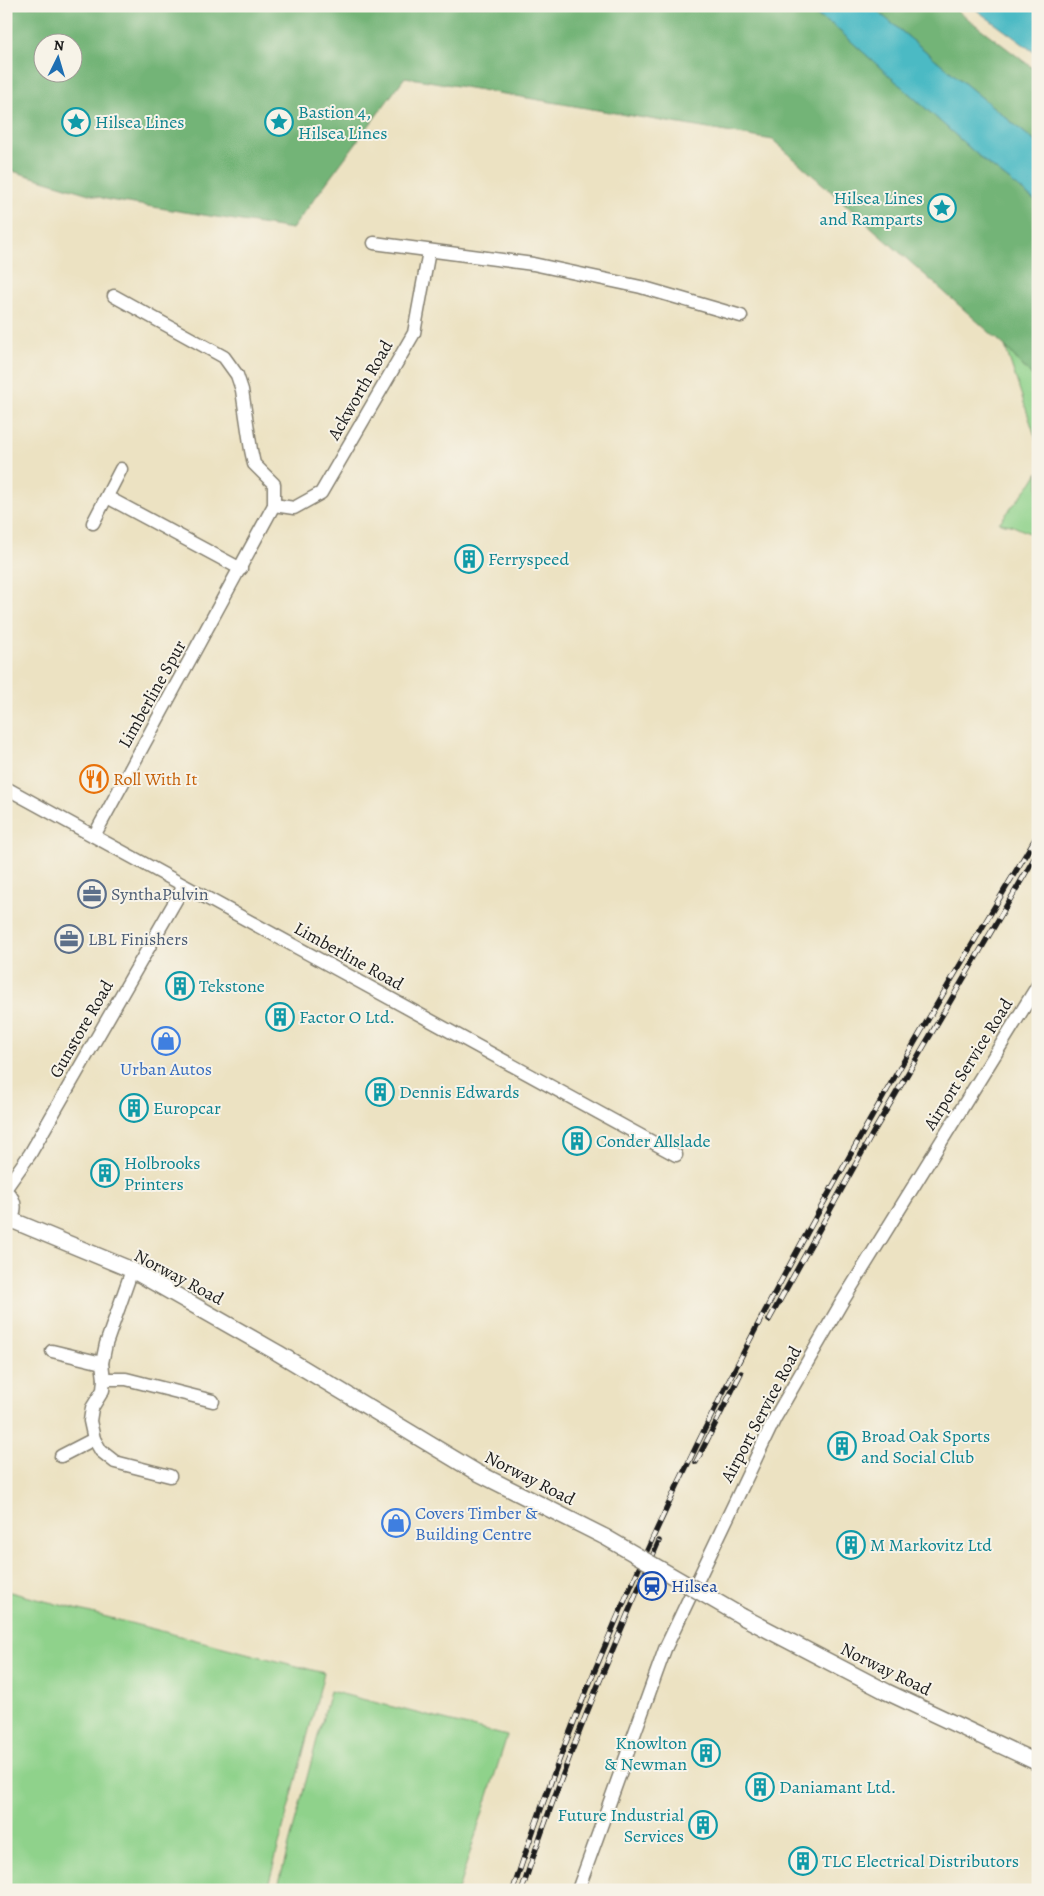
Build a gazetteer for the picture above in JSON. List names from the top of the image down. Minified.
{"streets":{"street":["Ackworth Road","Limberline Spur","Limberline Road","Gunstore Road","Airport Service Road","Norway Road"]},"crossings":[["Ackworth Road","Limberline Spur"],["Limberline Spur","Limberline Road"],["Limberline Road","Gunstore Road"]],"places":{"place":["Hilsea Lines","Bastion 4, Hilsea Lines","Hilsea Lines and Ramparts"],"building":["Ferryspeed","Tekstone","Factor O Ltd.","Dennis Edwards","Europcar","Conder Allslade","Holbrooks Printers","Broad Oak Sports and Social Club","M Markovitz Ltd","Knowlton & Newman","Daniamant Ltd.","Future Industrial Services","TLC Electrical Distributors"],"restaurant":["Roll With It"],"office":["SynthaPulvin","LBL Finishers"],"shop":["Urban Autos","Covers Timber & Building Centre"],"station":["Hilsea"]},"north":"top"}
